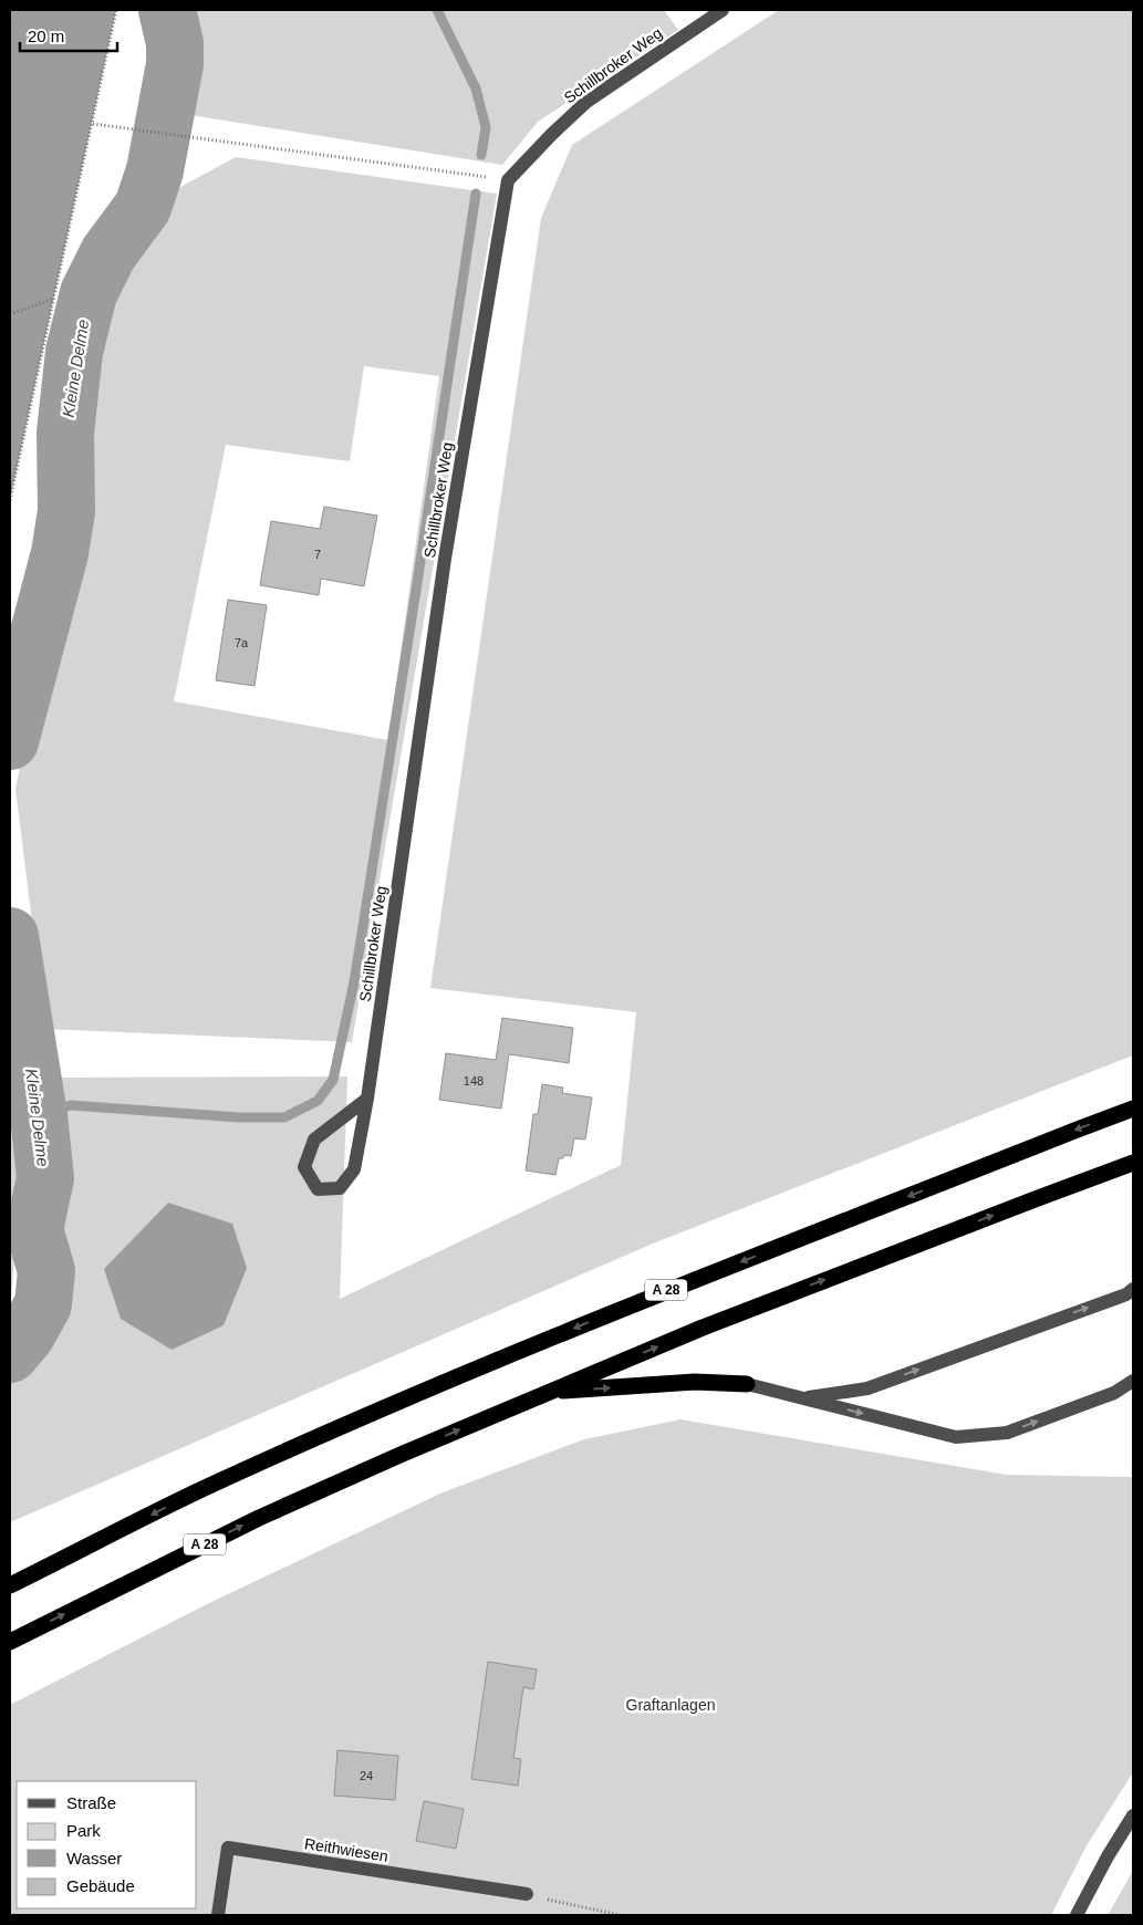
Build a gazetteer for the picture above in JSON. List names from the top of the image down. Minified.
{"streets":{"highway":["A 28"],"street":["Schillbroker Weg","Reithwiesen"]},"water":["Kleine Delme"],"parks":["Graftanlagen"],"house_numbers":["7","7a","148","24"],"legend":["Straße","Park","Wasser","Gebäude"],"scale_bar":"20 m"}
